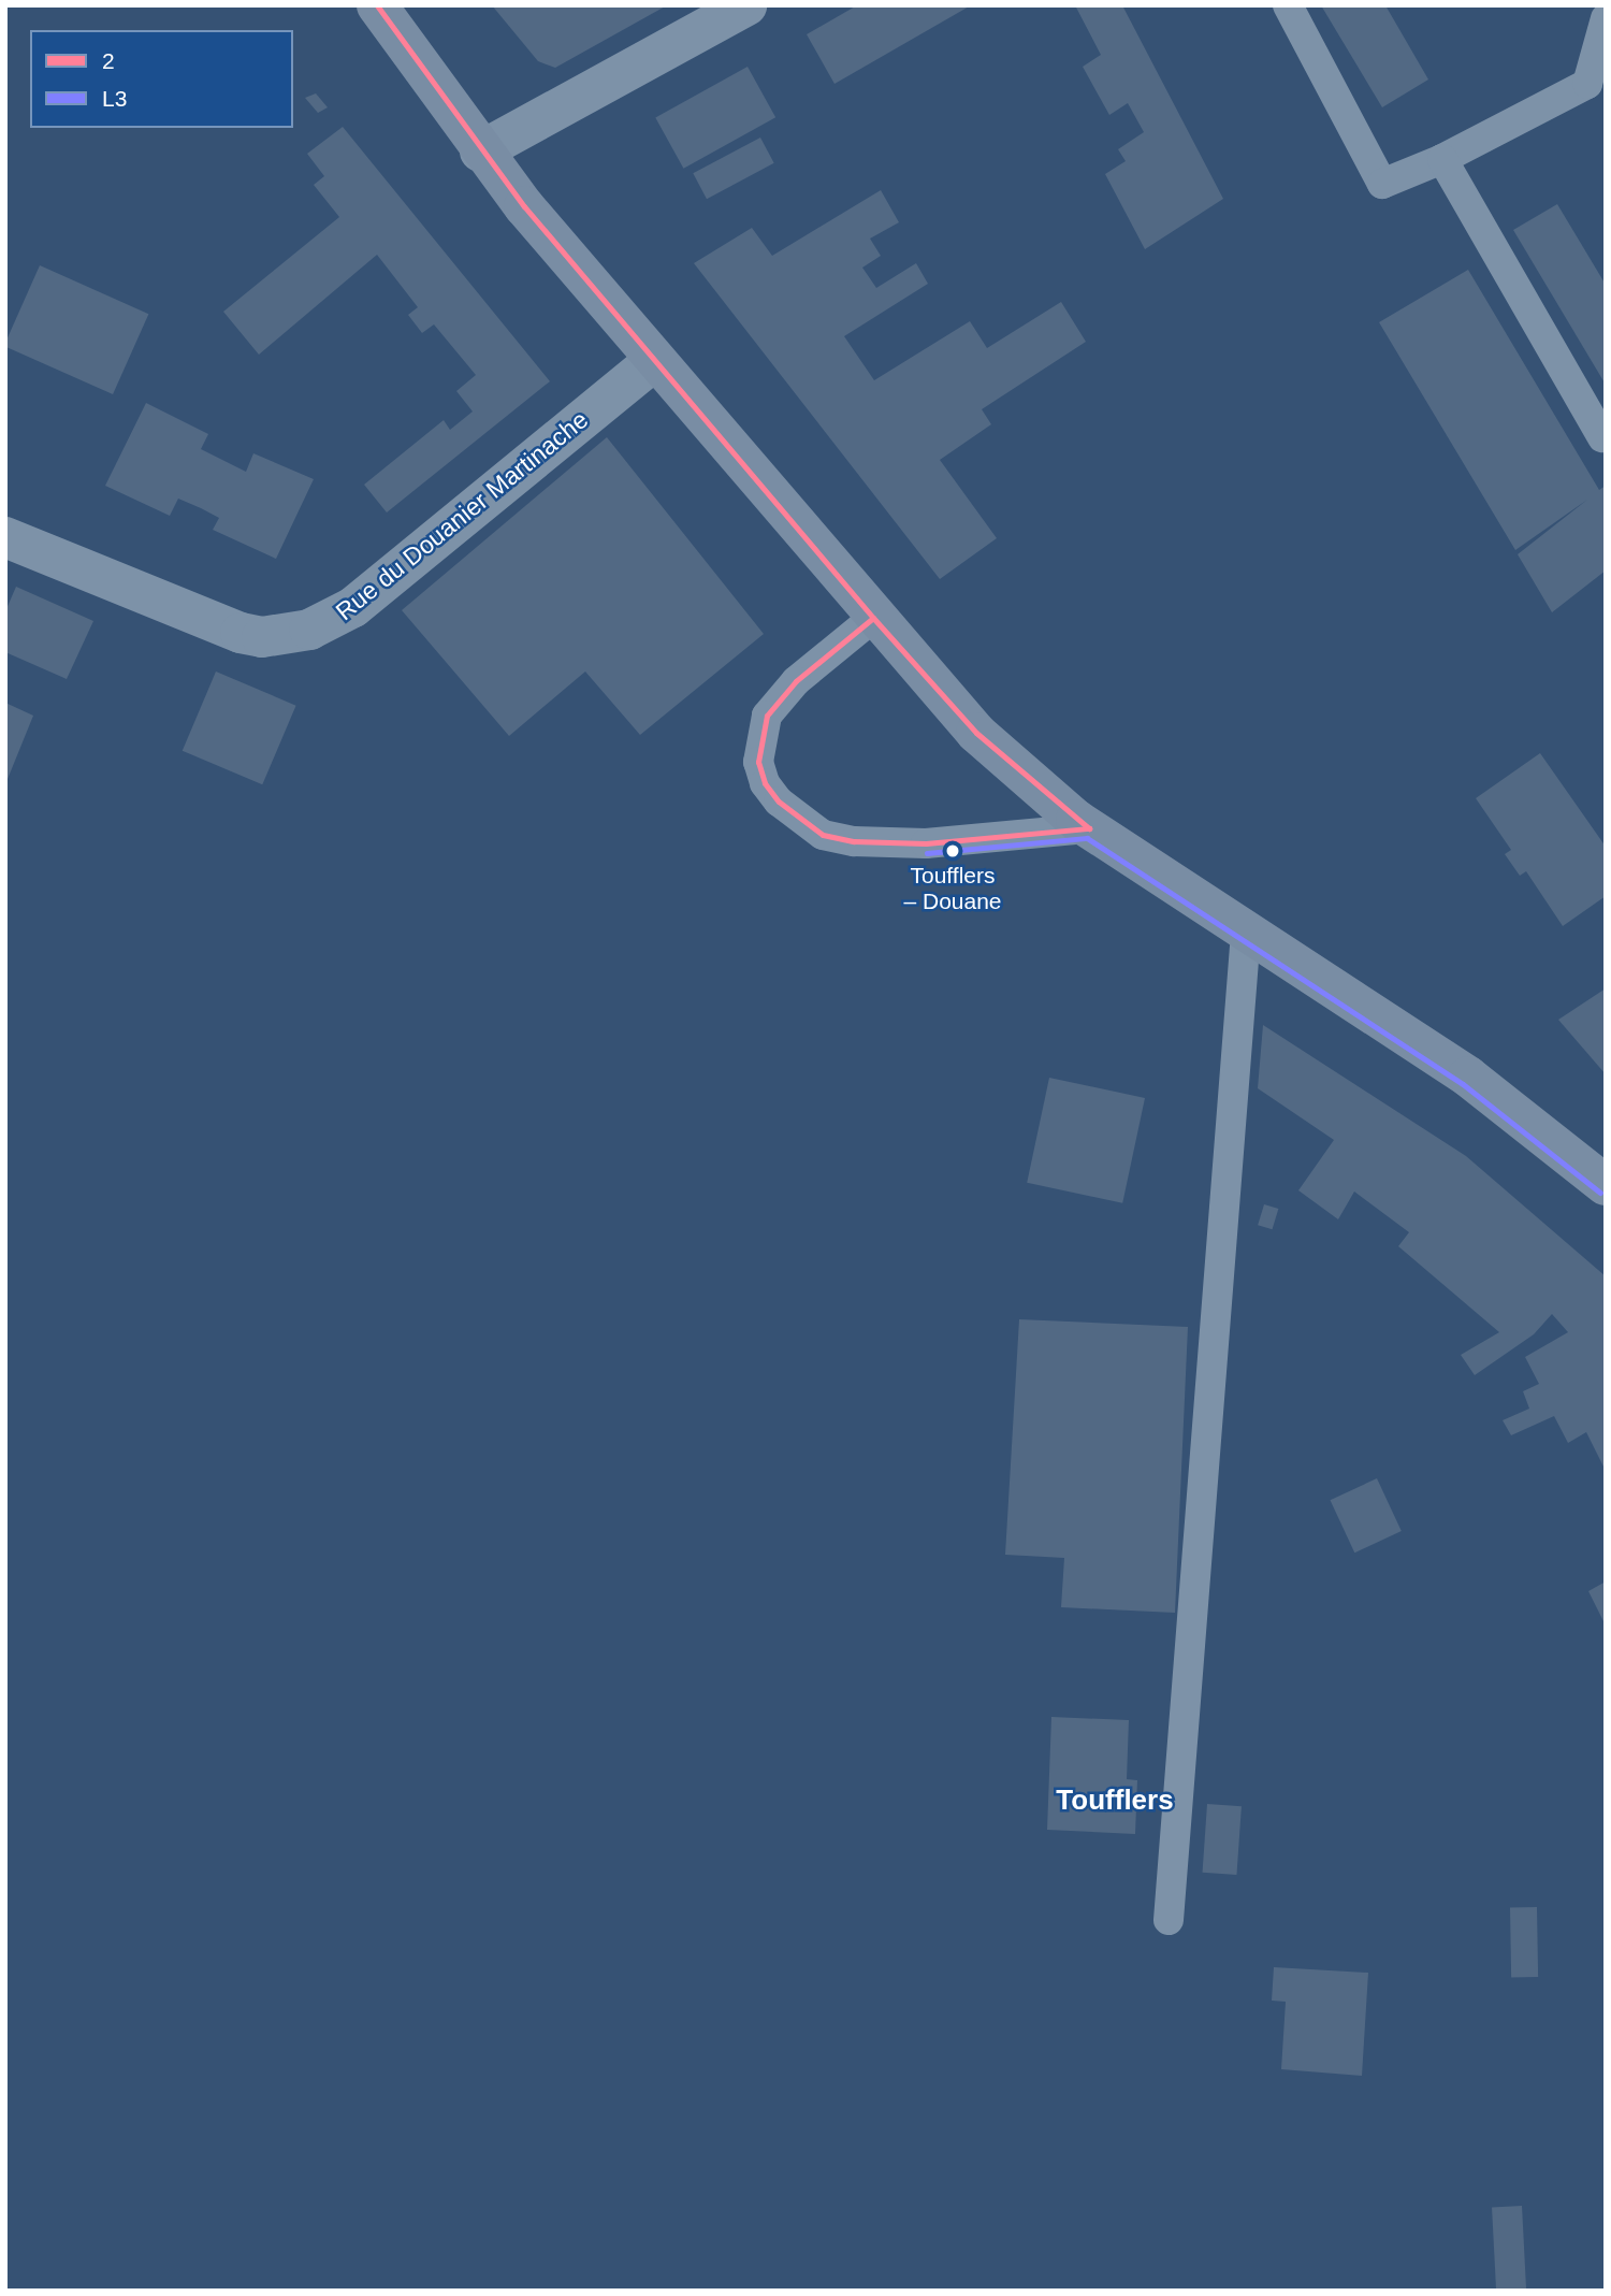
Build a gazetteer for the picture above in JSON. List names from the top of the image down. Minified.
{"streets":{"street":["Rue du Douanier Martinache"]},"districts":["Toufflers"],"places":["Toufflers – Douane"],"lines":["transit line 2","transit line L3"],"legend":["2","L3"]}
